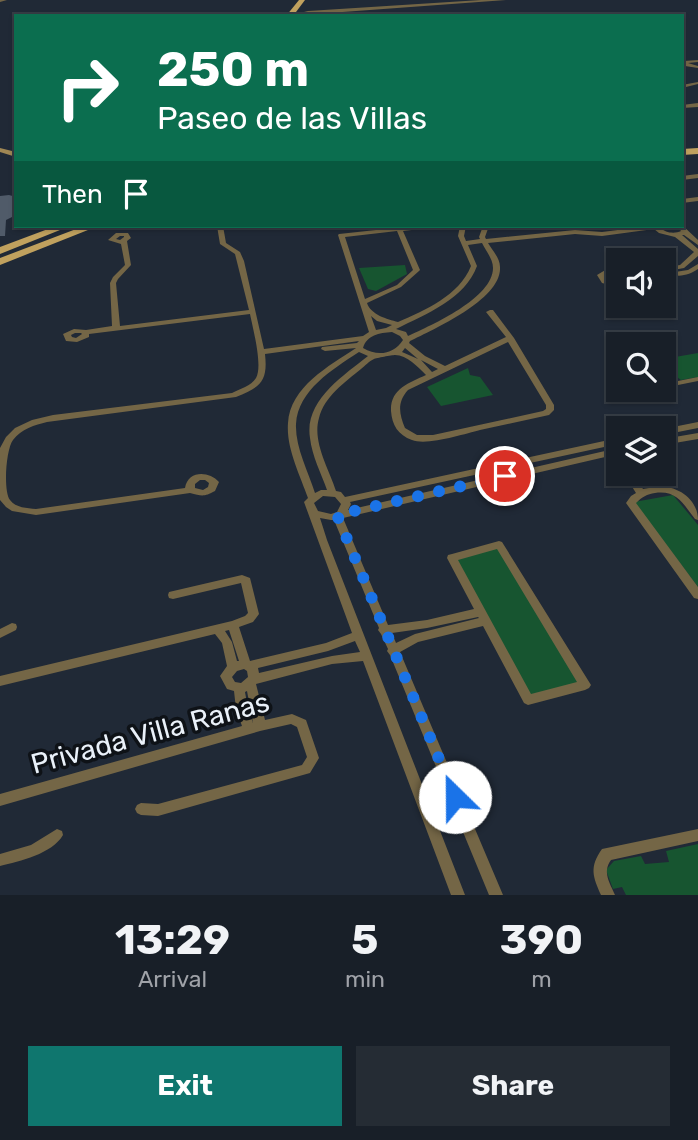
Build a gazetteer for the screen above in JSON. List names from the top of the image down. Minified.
{"streets":{"street":["Privada Villa Ranas"]},"page":{"turn":["250 m","Paseo de las Villas"],"then":"Then","eta":["13:29","Arrival","5","min","390","m"],"buttons":["Exit","Share"]}}
